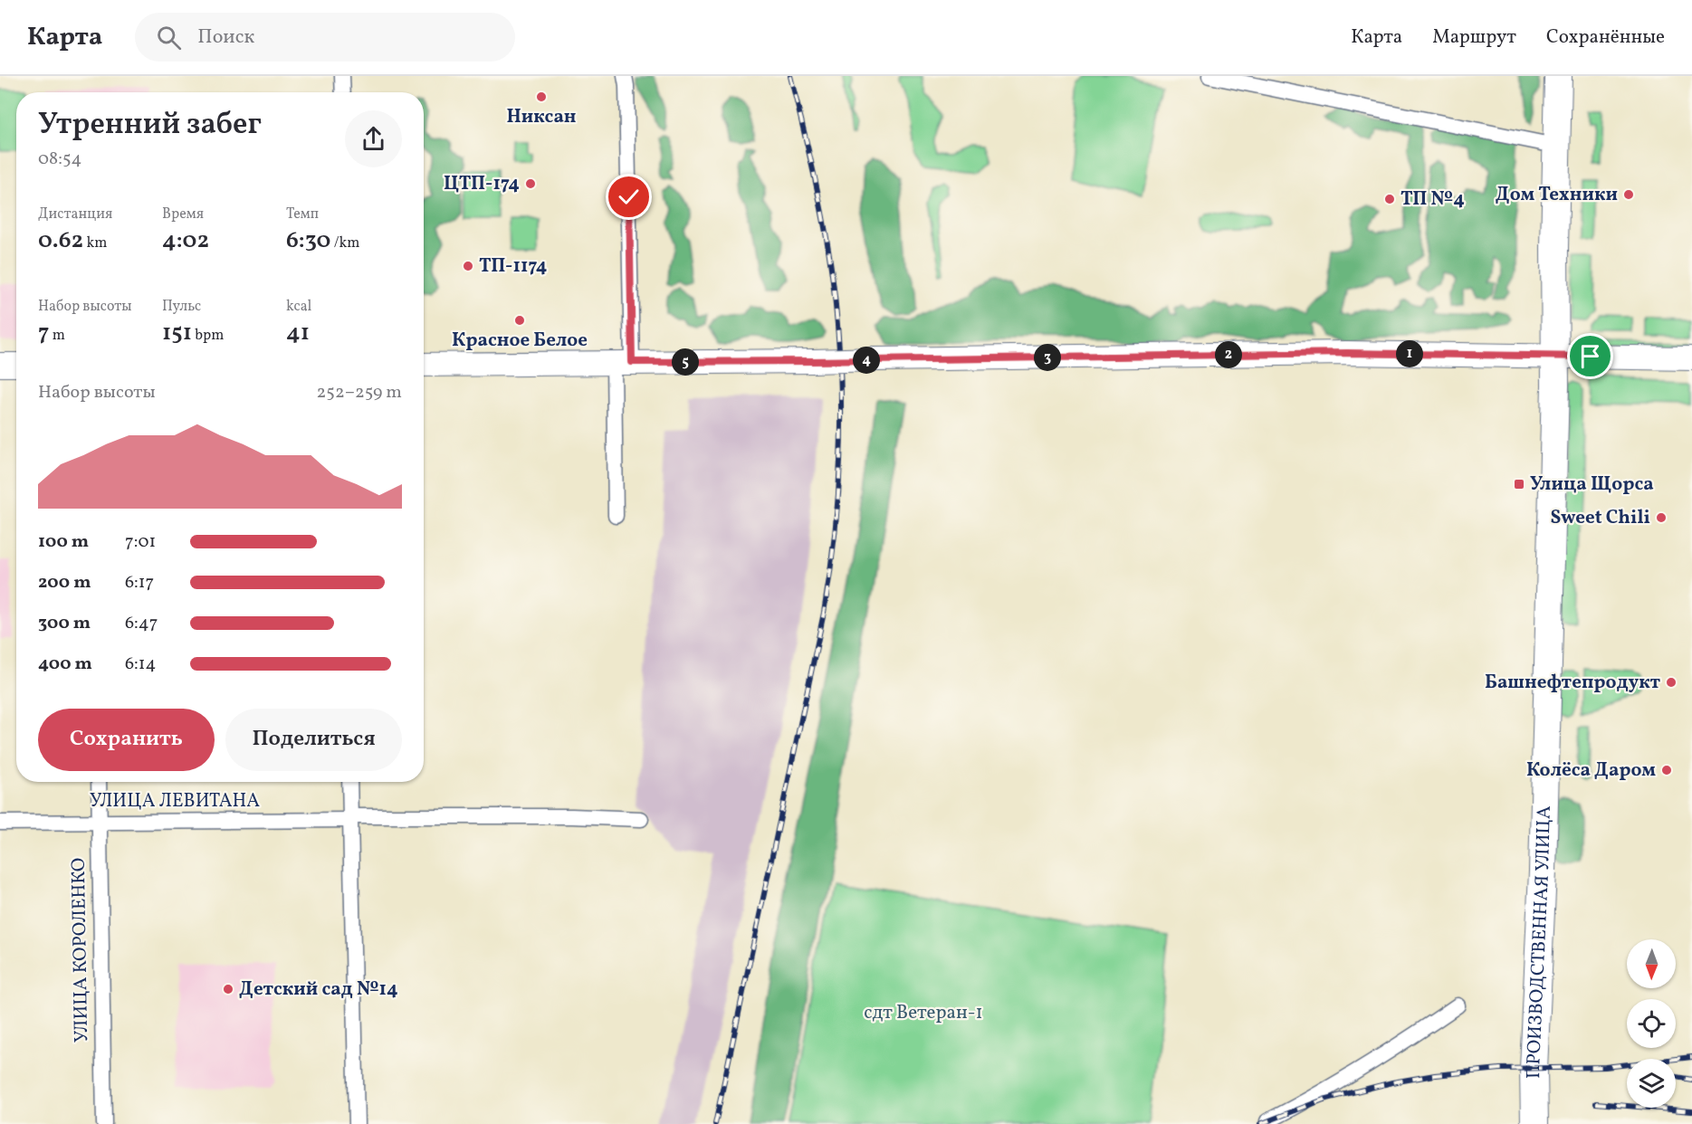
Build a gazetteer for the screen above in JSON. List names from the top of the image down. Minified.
{"streets":{"highway":["ПРОИЗВОДСТВЕННАЯ УЛИЦА"],"street":["УЛИЦА ЛЕВИТАНА","УЛИЦА КОРОЛЕНКО"]},"crossings":[["УЛИЦА ЛЕВИТАНА","УЛИЦА КОРОЛЕНКО"]],"parks":["сдт Ветеран-1"],"places":{"other":["Никсан","ЦТП-174","Дом Техники","ТП №4","ТП-1174","Красное Белое","Sweet Chili","Башнефтепродукт","Колёса Даром","Детский сад №14"],"transit":["Улица Щорса"]},"north":"bottom","page":{"header":"Карта","search":"Поиск","nav":["Карта","Маршрут","Сохранённые"],"heading":["Утренний забег","08:54"],"stats":[["Дистанция","0.62 km"],["Время","4:02"],["Темп","6:30 /km"],["Набор высоты","7 m"],["Пульс","151 bpm"],["kcal","41"]],"pins":["1","2","3","4","5"],"chart":["Набор высоты","252–259 m"],"list":[{"name":"100 m","note":"7:01"},{"name":"200 m","note":"6:17"},{"name":"300 m","note":"6:47"},{"name":"400 m","note":"6:14"}],"buttons":["Сохранить","Поделиться"]}}
